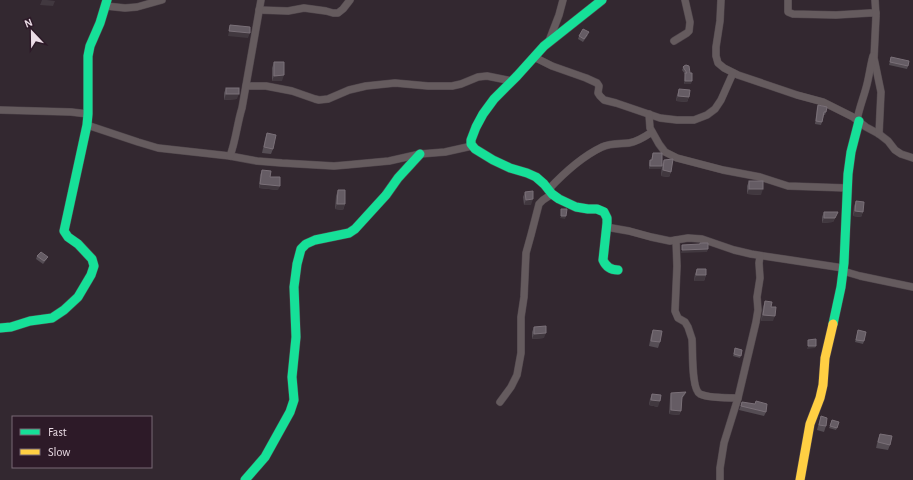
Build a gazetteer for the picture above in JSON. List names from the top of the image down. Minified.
{"legend":["Fast","Slow"],"north":"top"}
